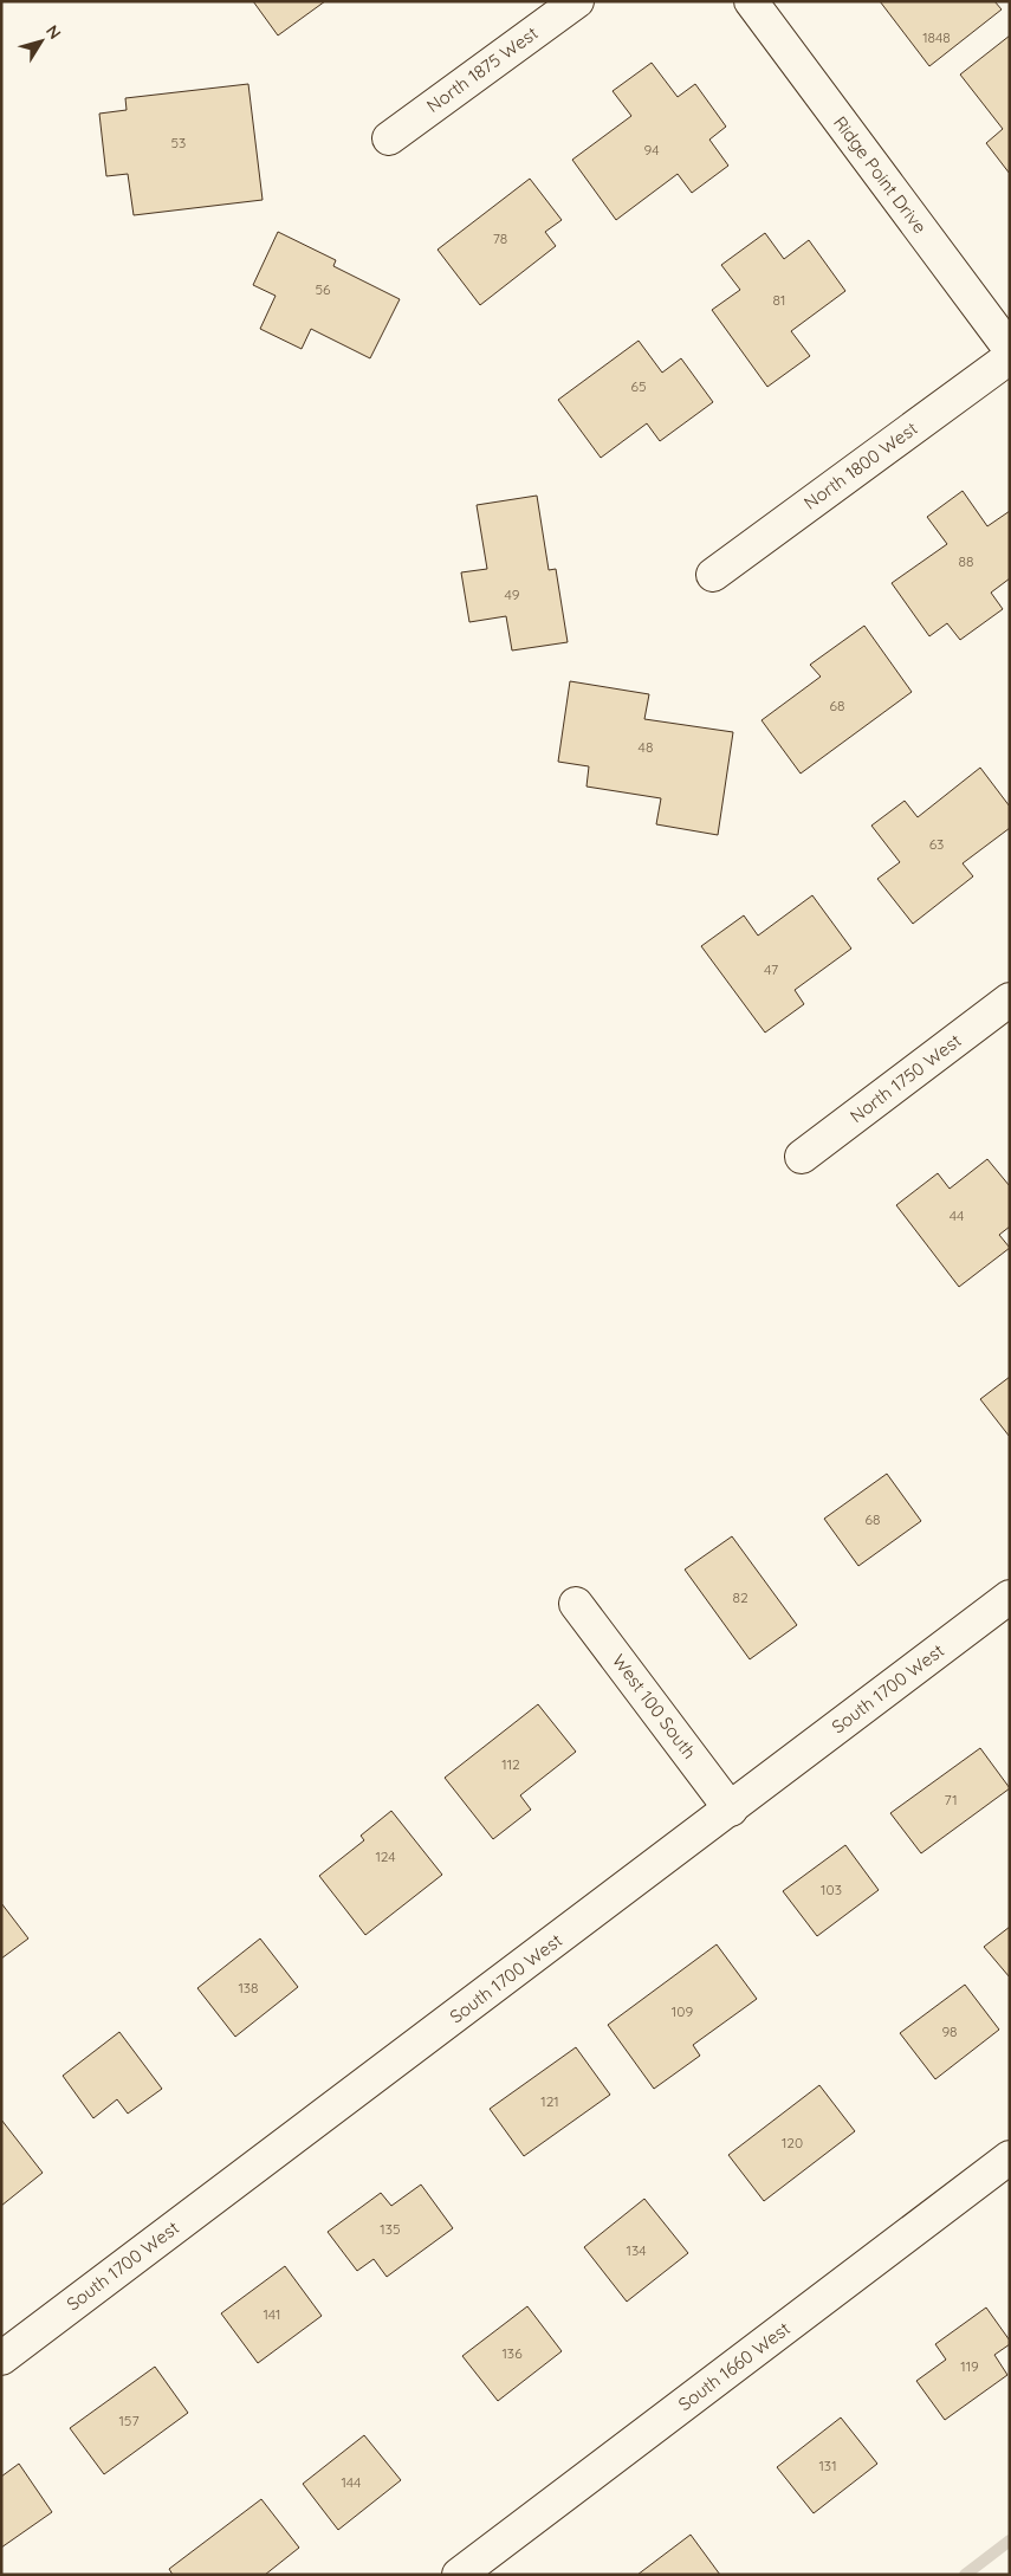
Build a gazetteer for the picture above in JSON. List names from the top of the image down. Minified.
{"streets":{"street":["North 1875 West","Ridge Point Drive","North 1800 West","North 1750 West","South 1700 West","West 100 South","South 1660 West"]},"crossings":[["South 1700 West","West 100 South"]],"house_numbers":["1848","53","94","78","56","81","65","88","49","68","48","63","47","44","68","82","112","71","124","103","138","109","98","121","120","135","134","141","136","119","157","131","144"],"north":"top right"}
